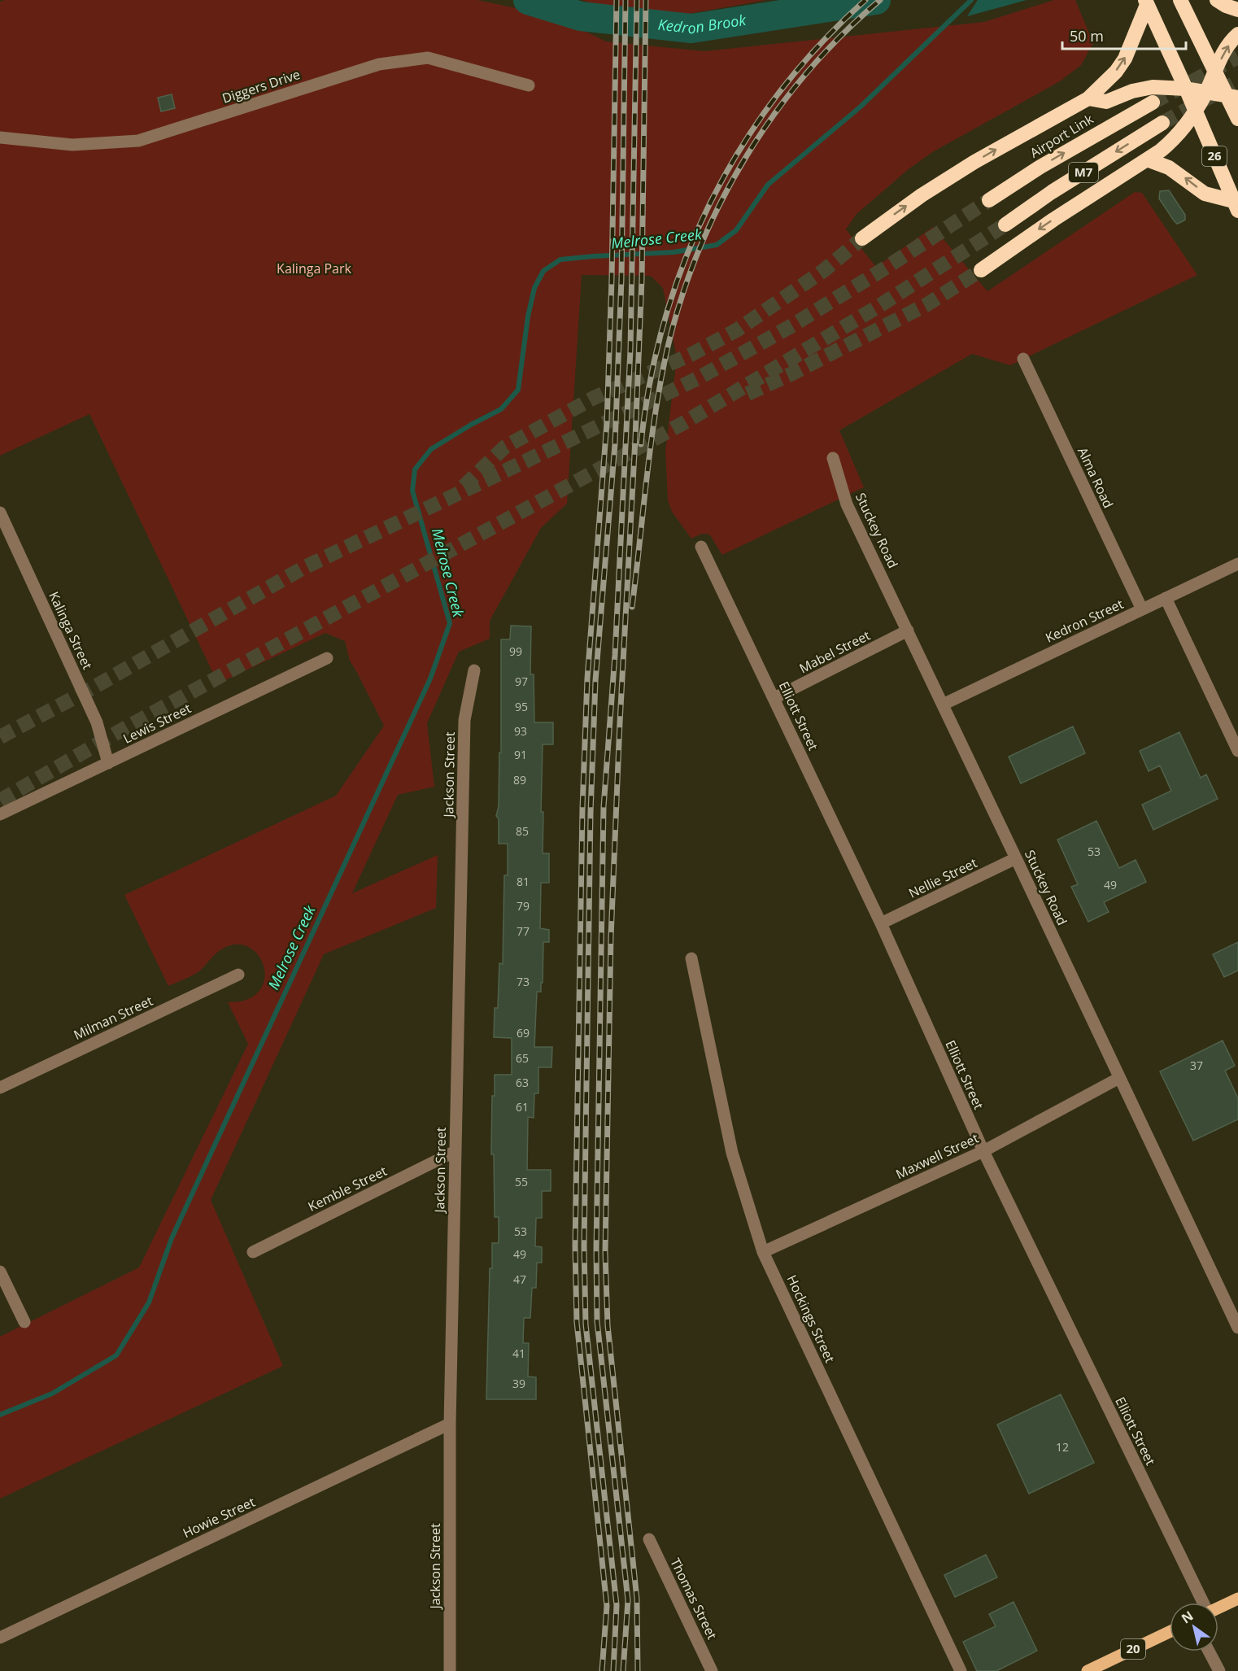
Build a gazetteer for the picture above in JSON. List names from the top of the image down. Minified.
{"streets":{"highway":["Airport Link","26","M7"],"main road":["20"],"street":["Diggers Drive","Alma Road","Stuckey Road","Kedron Street","Kalinga Street","Mabel Street","Elliott Street","Lewis Street","Jackson Street","Nellie Street","Milman Street","Maxwell Street","Kemble Street","Hockings Street","Howie Street","Thomas Street"]},"crossings":[["Alma Road","Kedron Street"],["Stuckey Road","Kedron Street"],["Stuckey Road","Mabel Street"],["Stuckey Road","Nellie Street"],["Stuckey Road","Maxwell Street"],["Kalinga Street","Lewis Street"],["Mabel Street","Elliott Street"],["Elliott Street","Nellie Street"],["Elliott Street","Maxwell Street"],["Jackson Street","Kemble Street"],["Jackson Street","Howie Street"],["Maxwell Street","Hockings Street"]],"water":["Kedron Brook","Melrose Creek"],"parks":["Kalinga Park"],"house_numbers":["99","97","95","93","91","89","85","53","81","49","79","77","73","69","65","37","63","61","55","53","49","47","41","39","12"],"scale_bar":"50 m","north":"top left"}
